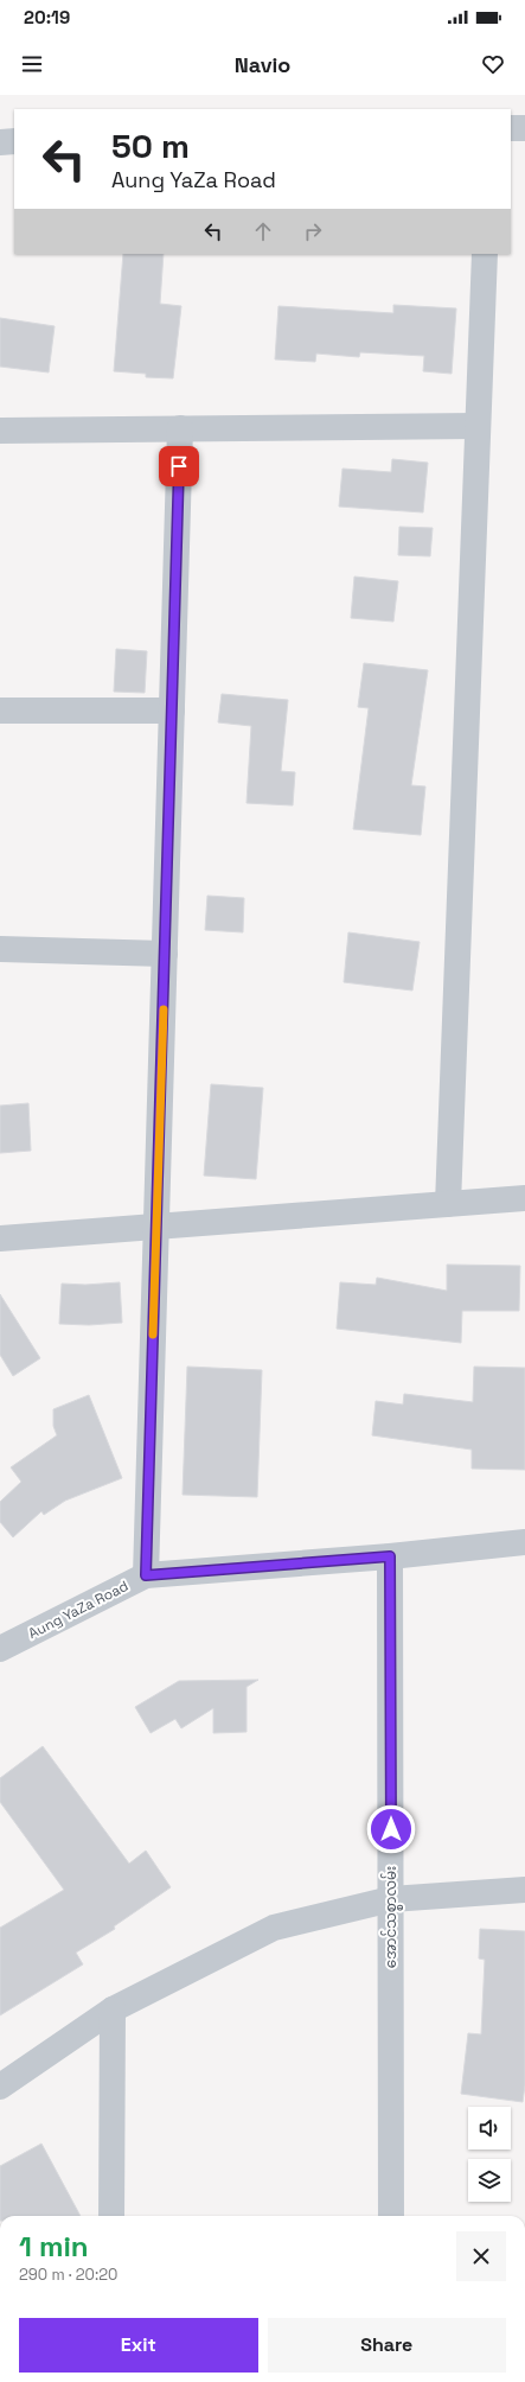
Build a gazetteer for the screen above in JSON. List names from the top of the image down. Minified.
{"streets":{"street":["Aung YaZa Road","အောင်သစ္စာလမ်း"]},"crossings":[["Aung YaZa Road","အောင်သစ္စာလမ်း"]],"page":{"status":"20:19","header":"Navio","turn":["50 m","Aung YaZa Road"],"heading":["1 min","290 m · 20:20"],"buttons":["Exit","Share"]}}
